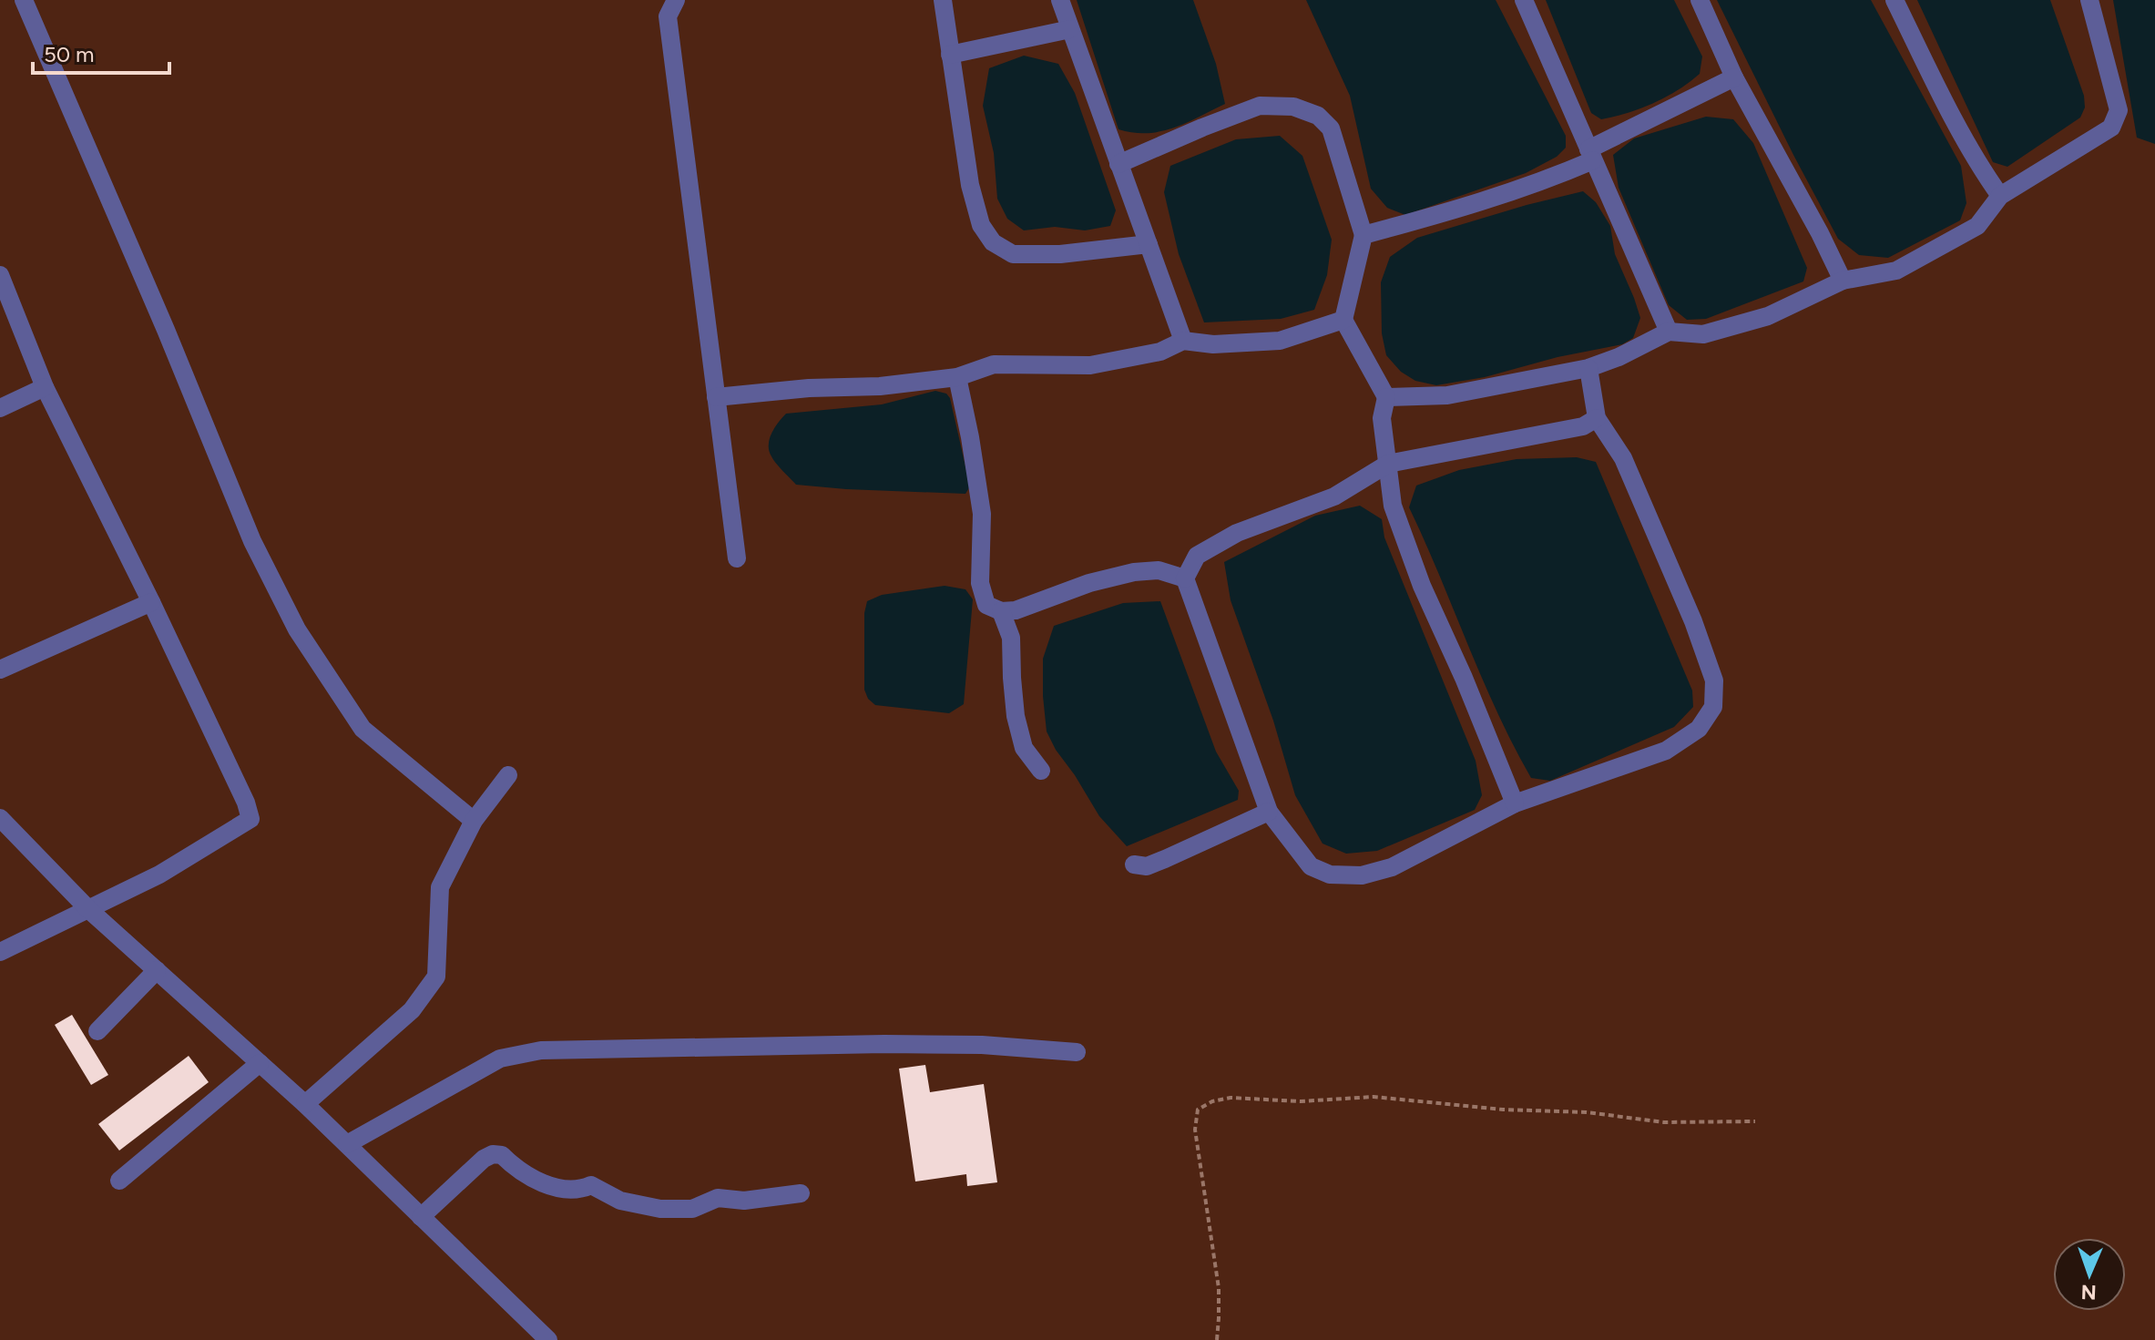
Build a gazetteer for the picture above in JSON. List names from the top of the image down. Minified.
{"scale_bar":"50 m","north":"bottom"}
